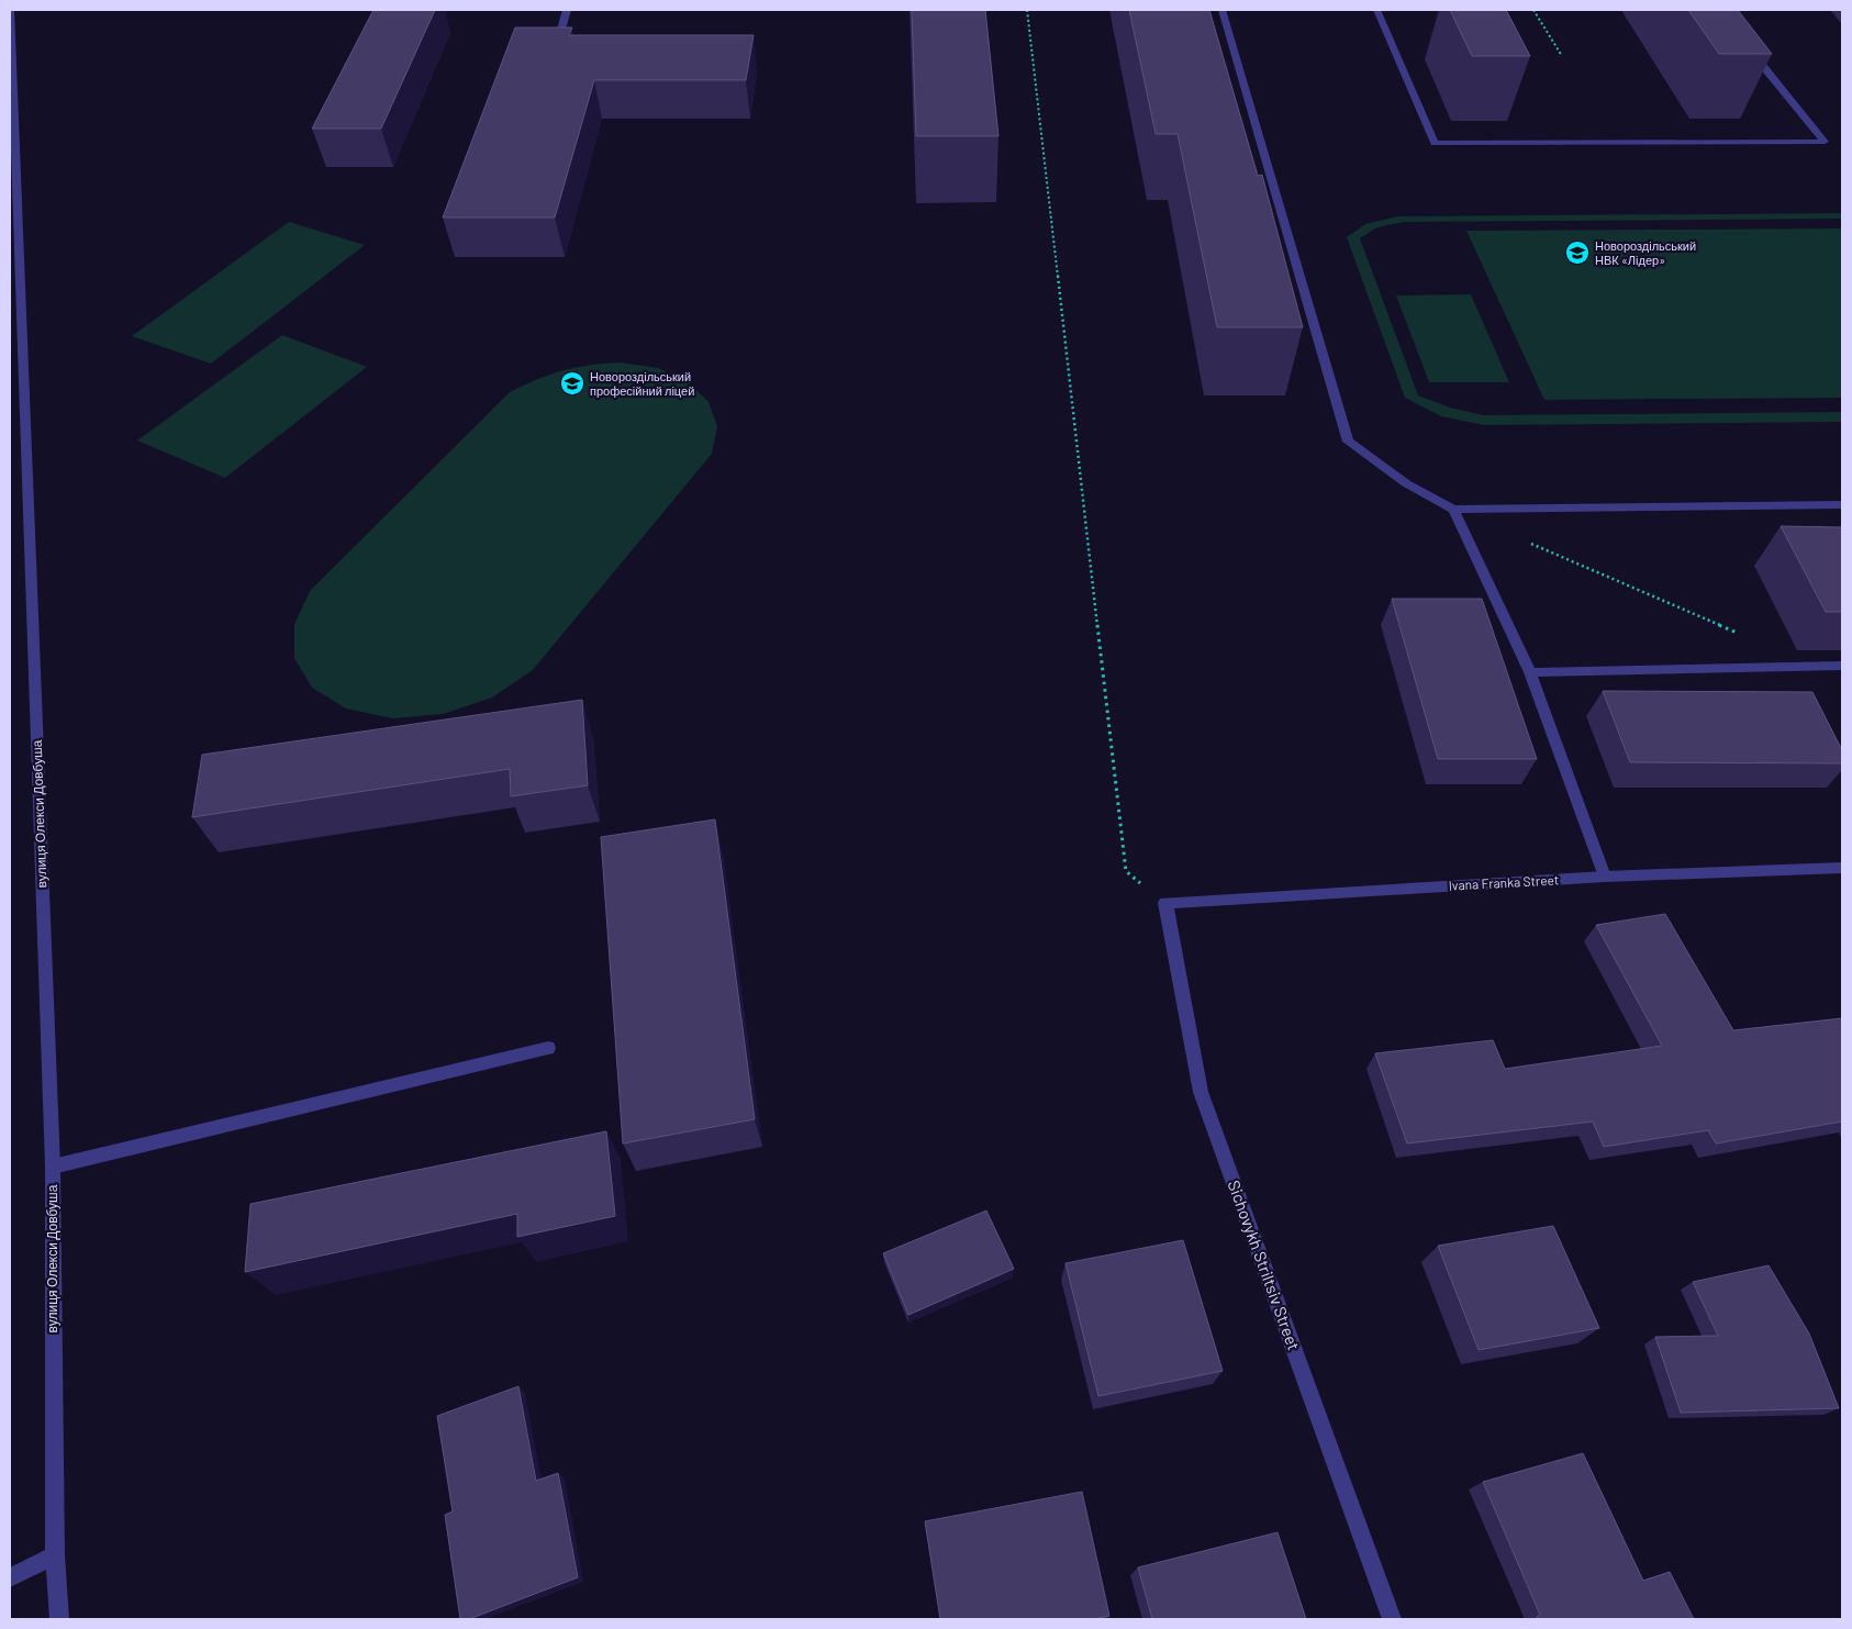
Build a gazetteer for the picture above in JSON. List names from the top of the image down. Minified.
{"streets":{"street":["вулиця Олекси Довбуша","Ivana Franka Street","Sichovykh Striltsiv Street"]},"crossings":[["Ivana Franka Street","Sichovykh Striltsiv Street"]],"places":{"school or university":["Новороздільський НВК «Лідер»","Новороздільський професійний ліцей"]}}
